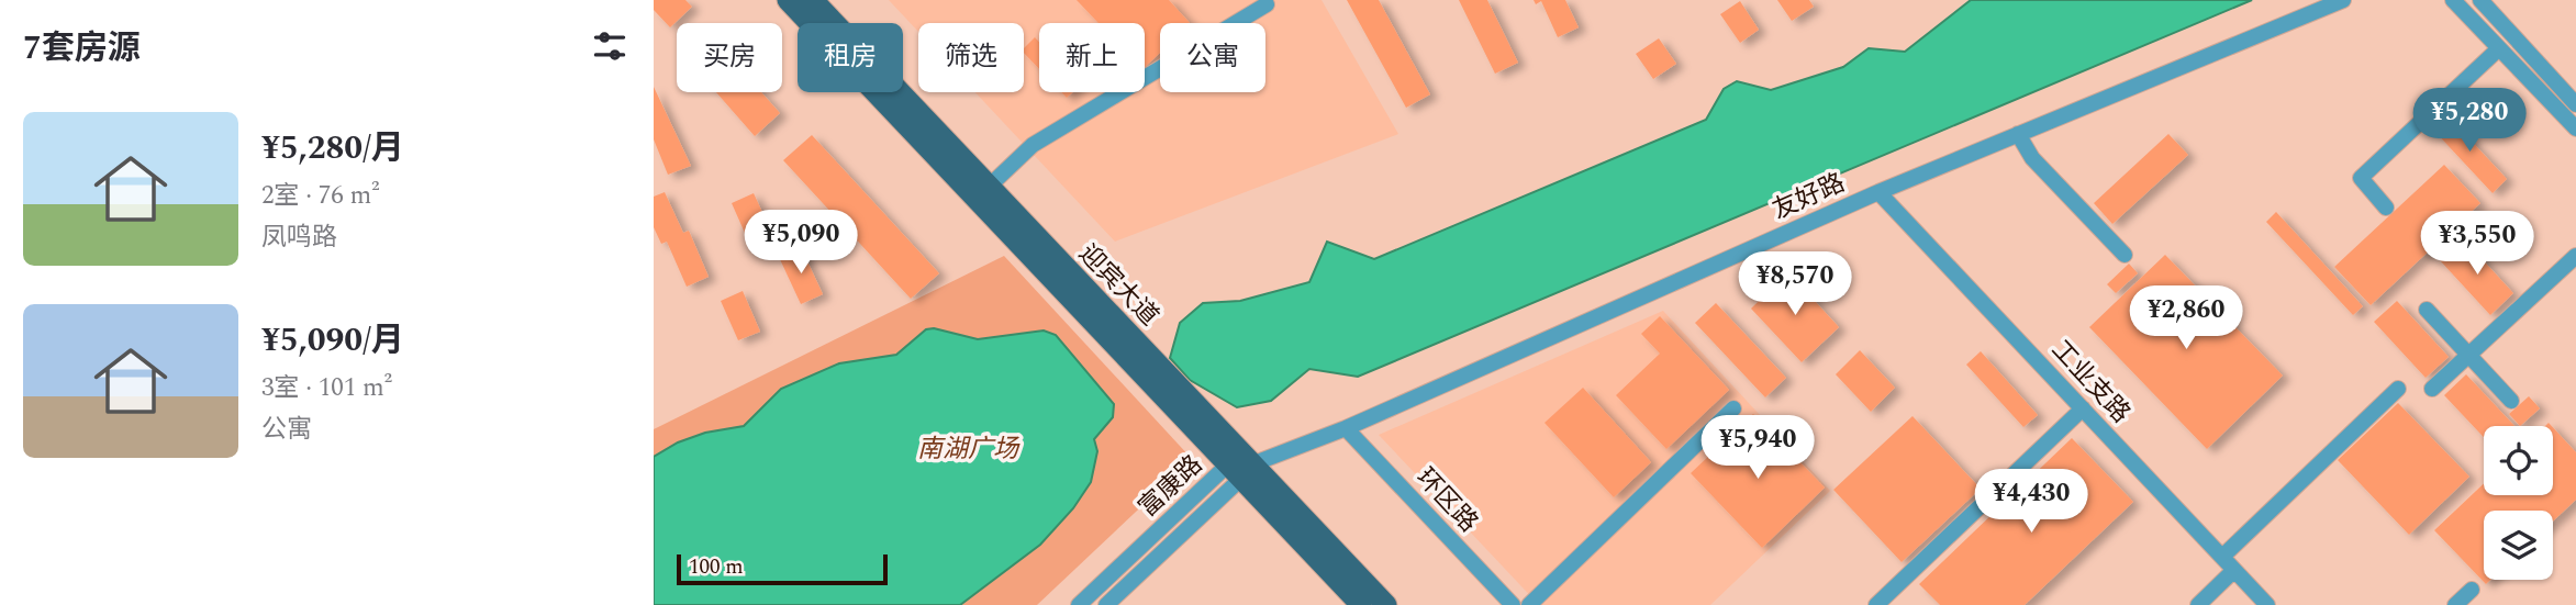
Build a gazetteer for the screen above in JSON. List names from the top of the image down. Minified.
{"streets":{"main road":["迎宾大道"],"street":["友好路","工业支路","富康路","环区路"]},"crossings":[["友好路","迎宾大道"],["友好路","工业支路"],["友好路","富康路"],["友好路","环区路"],["迎宾大道","富康路"]],"parks":["南湖广场"],"scale_bar":"100 m","page":{"heading":"7套房源","chip":["买房","租房","筛选","新上","公寓"],"price":["¥5,280","¥5,090","¥3,550","¥8,570","¥2,860","¥5,940","¥4,430"],"list":[{"name":"¥5,280/月","note":"2室 · 76 m² · 凤鸣路"},{"name":"¥5,090/月","note":"3室 · 101 m² · 公寓"}],"scale":"100 m"}}
